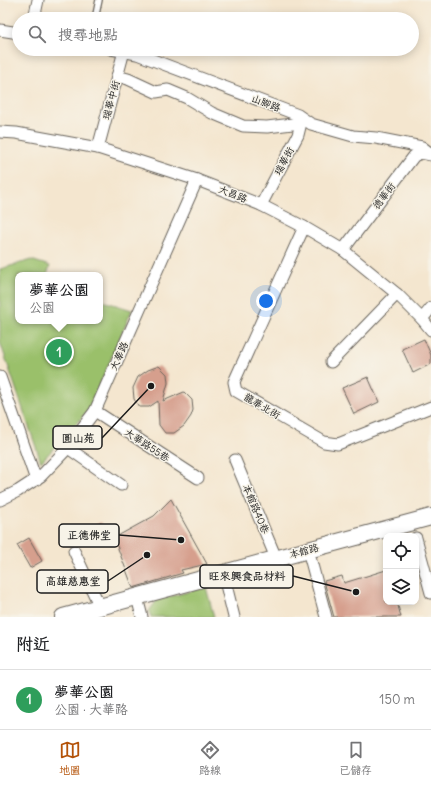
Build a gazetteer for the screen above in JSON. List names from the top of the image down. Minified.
{"streets":{"street":["瑞華中街","山腳路","瑞華街","大昌路","德華街","大華路","龍華北街","大華路55巷","本館路40巷","本館路"]},"crossings":[["瑞華中街","大昌路"],["山腳路","瑞華街"],["山腳路","德華街"],["瑞華街","大昌路"],["大昌路","德華街"],["大昌路","大華路"],["大昌路","龍華北街"],["大華路","大華路55巷"],["本館路40巷","本館路"]],"places":["圓山苑","正德佛堂","高雄慈惠堂","旺來興食品材料"],"page":{"search":"搜尋地點","popup":["夢華公園","公園"],"pins":"1","heading":"附近","list":[{"mark":"1","name":"夢華公園","note":"公園 · 大華路","value":"150 m"}],"nav":["地圖","路線","已儲存"]}}
